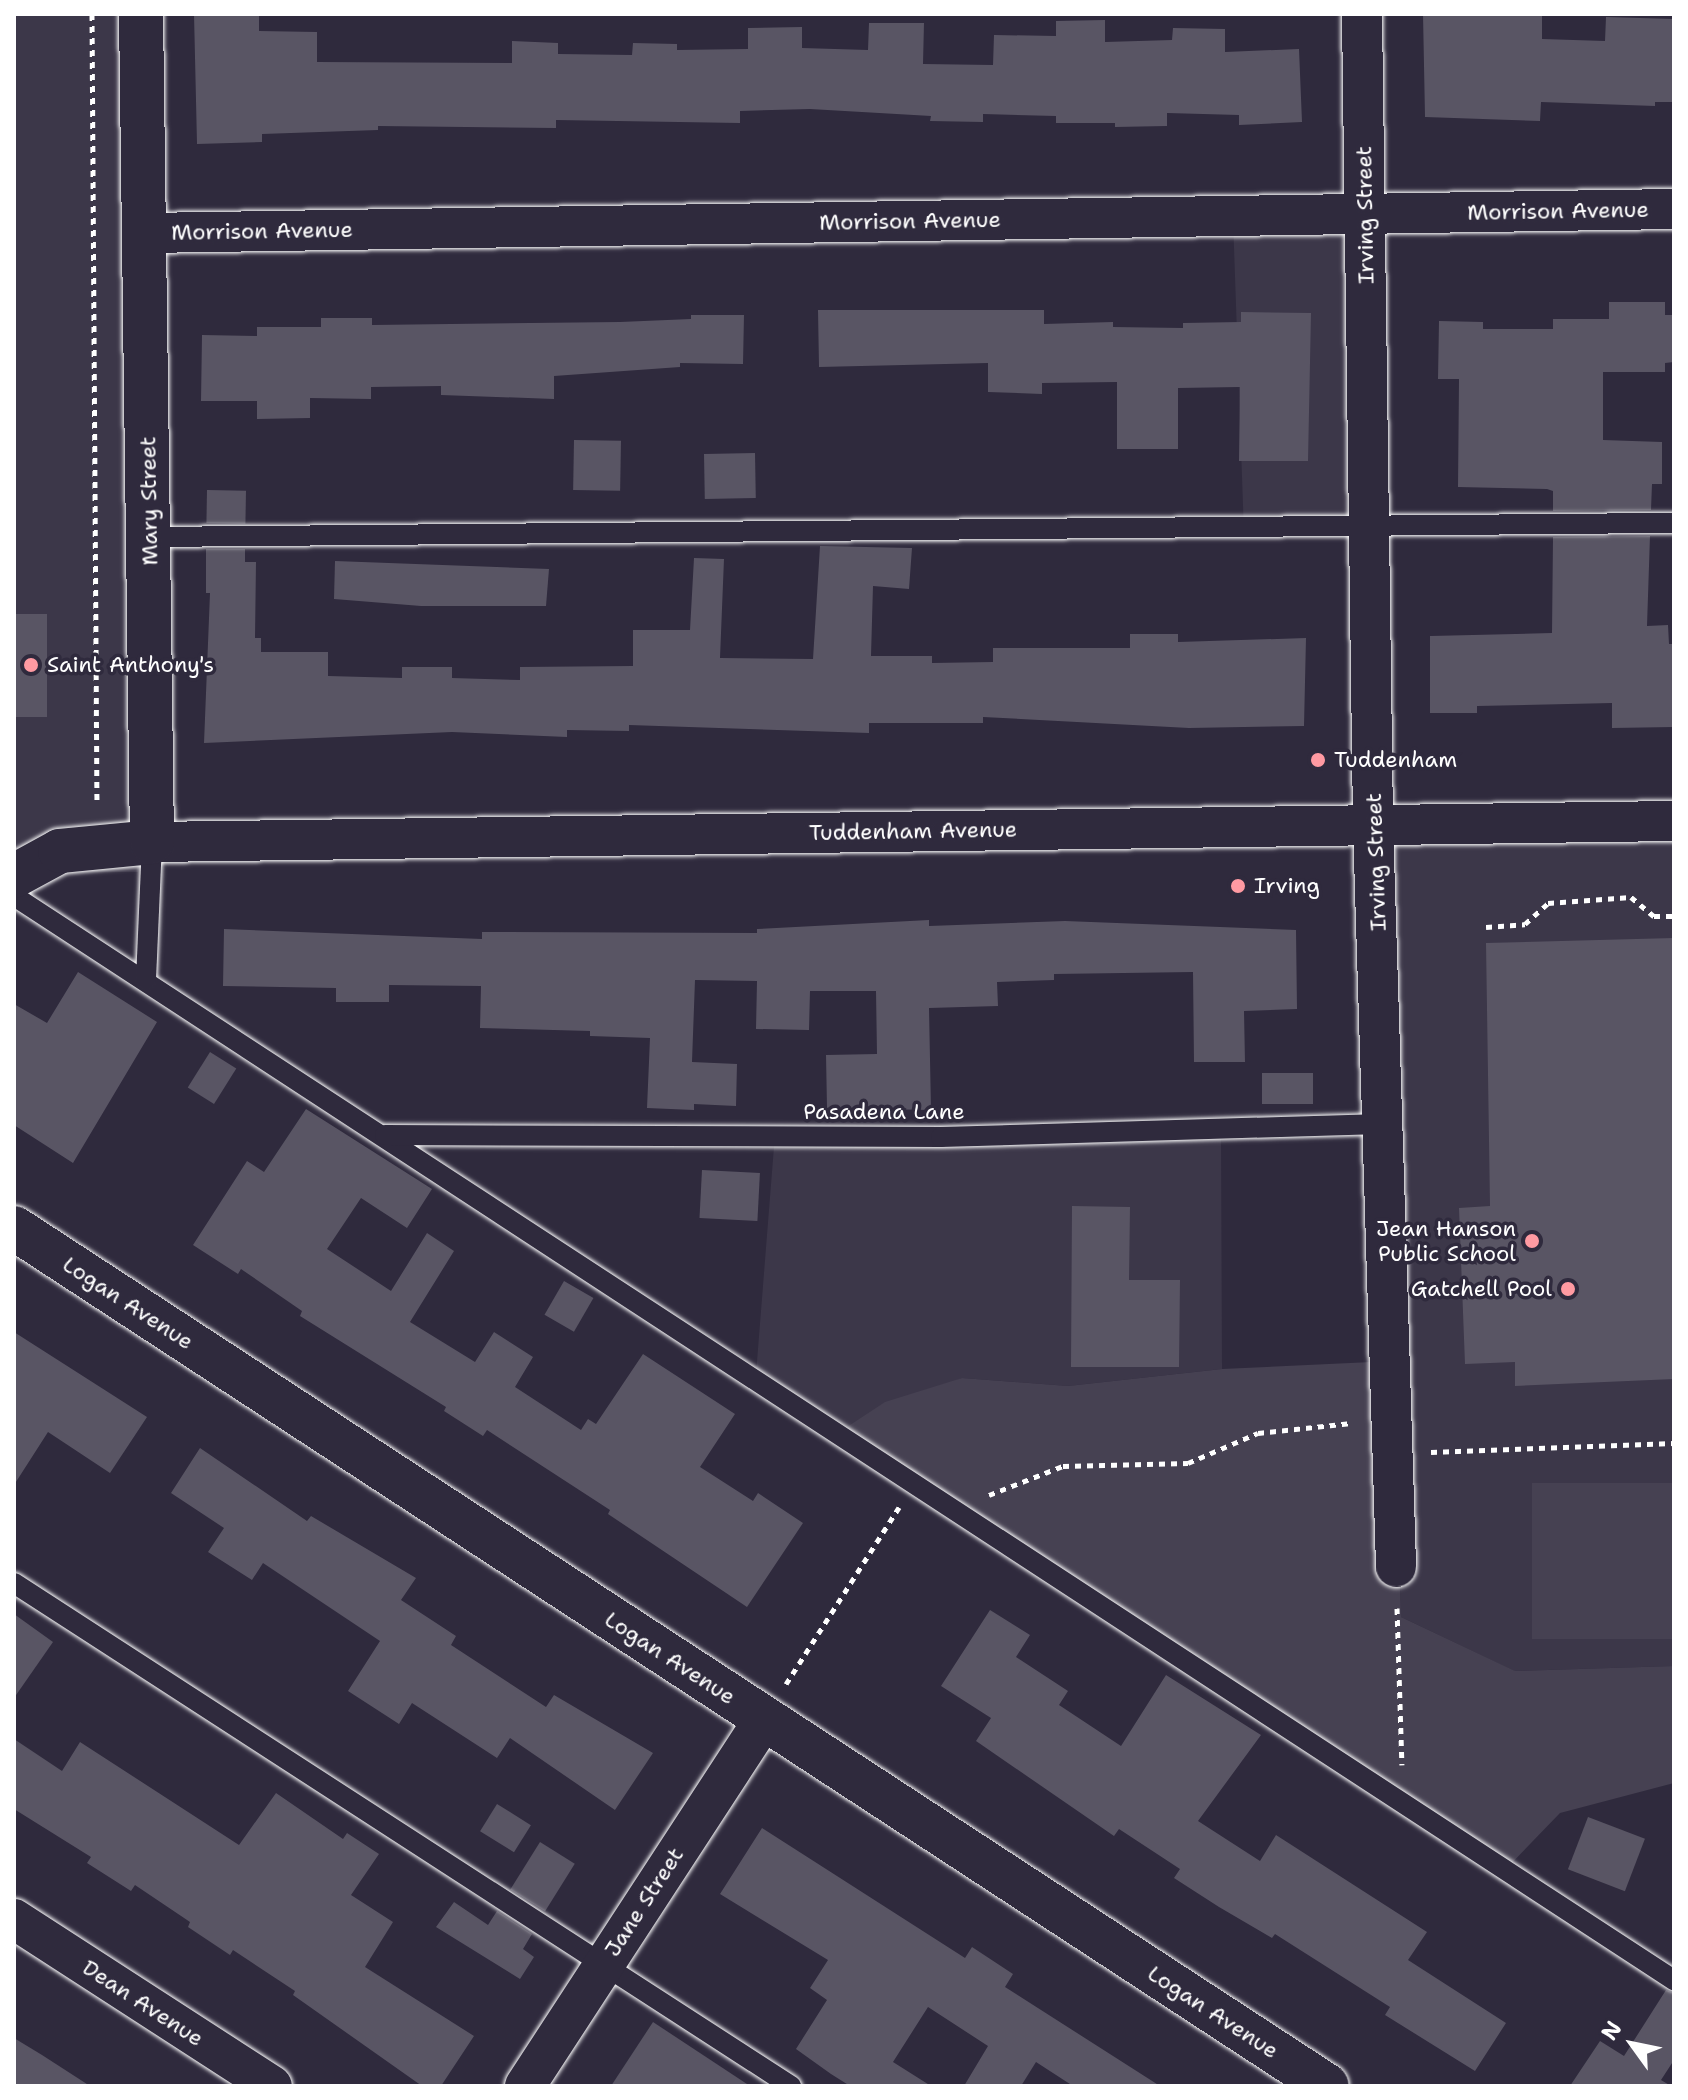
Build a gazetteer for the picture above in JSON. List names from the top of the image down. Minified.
{"streets":{"street":["Morrison Avenue","Irving Street","Mary Street","Tuddenham Avenue","Logan Avenue","Jane Street","Dean Avenue"],"lane":["Pasadena Lane"]},"crossings":[["Morrison Avenue","Irving Street"],["Morrison Avenue","Mary Street"],["Irving Street","Tuddenham Avenue"],["Irving Street","Pasadena Lane"],["Mary Street","Tuddenham Avenue"],["Logan Avenue","Jane Street"]],"places":["Saint Anthony's","Tuddenham","Irving","Jean Hanson Public School","Gatchell Pool"],"north":"top left"}
